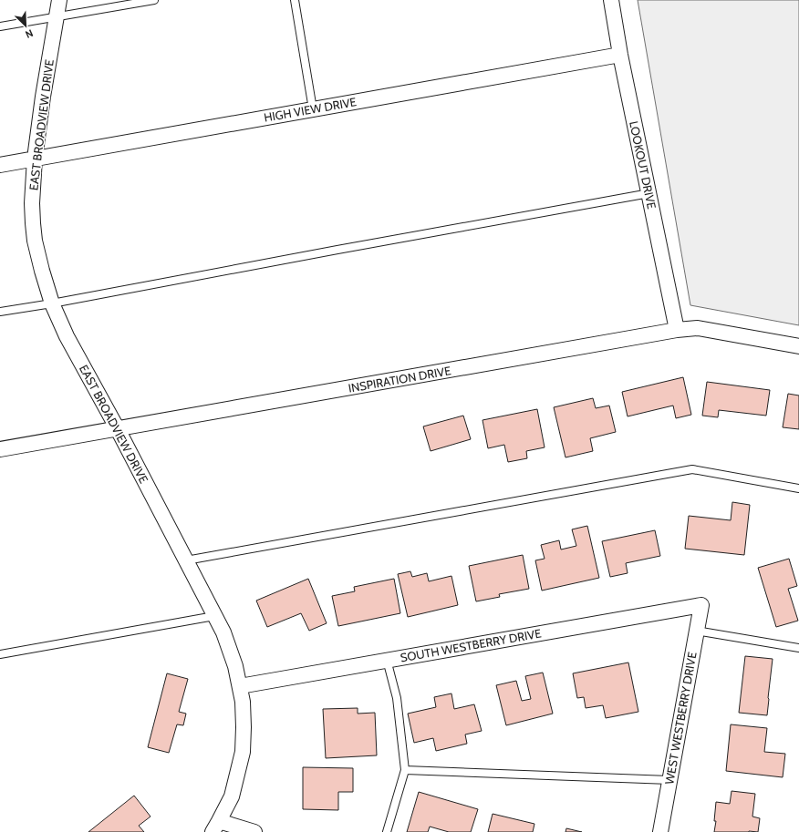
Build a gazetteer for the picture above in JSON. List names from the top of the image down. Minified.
{"streets":{"street":["HIGH VIEW DRIVE","EAST BROADVIEW DRIVE","LOOKOUT DRIVE","INSPIRATION DRIVE","SOUTH WESTBERRY DRIVE","WEST WESTBERRY DRIVE"]},"crossings":[["HIGH VIEW DRIVE","EAST BROADVIEW DRIVE"],["HIGH VIEW DRIVE","LOOKOUT DRIVE"],["EAST BROADVIEW DRIVE","INSPIRATION DRIVE"],["EAST BROADVIEW DRIVE","SOUTH WESTBERRY DRIVE"],["LOOKOUT DRIVE","INSPIRATION DRIVE"],["SOUTH WESTBERRY DRIVE","WEST WESTBERRY DRIVE"]],"north":"bottom right"}
